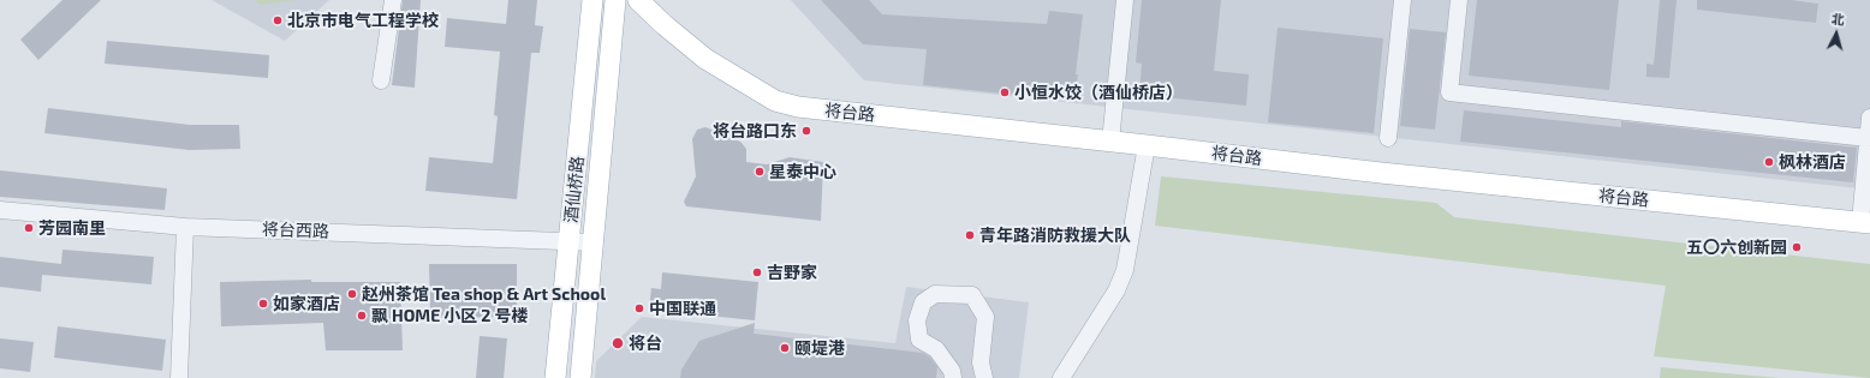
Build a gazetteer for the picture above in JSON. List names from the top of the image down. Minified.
{"streets":{"main road":["将台路","酒仙桥路"],"street":["将台西路"]},"crossings":[["酒仙桥路","将台西路"]],"places":["北京市电气工程学校","小恒水饺（酒仙桥店）","将台路口东","枫林酒店","星泰中心","芳园南里","青年路消防救援大队","五〇六创新园","吉野家","赵州茶馆 Tea shop & Art School","如家酒店","中国联通","飘 HOME 小区 2 号楼","将台","颐堤港"],"north":"top"}
